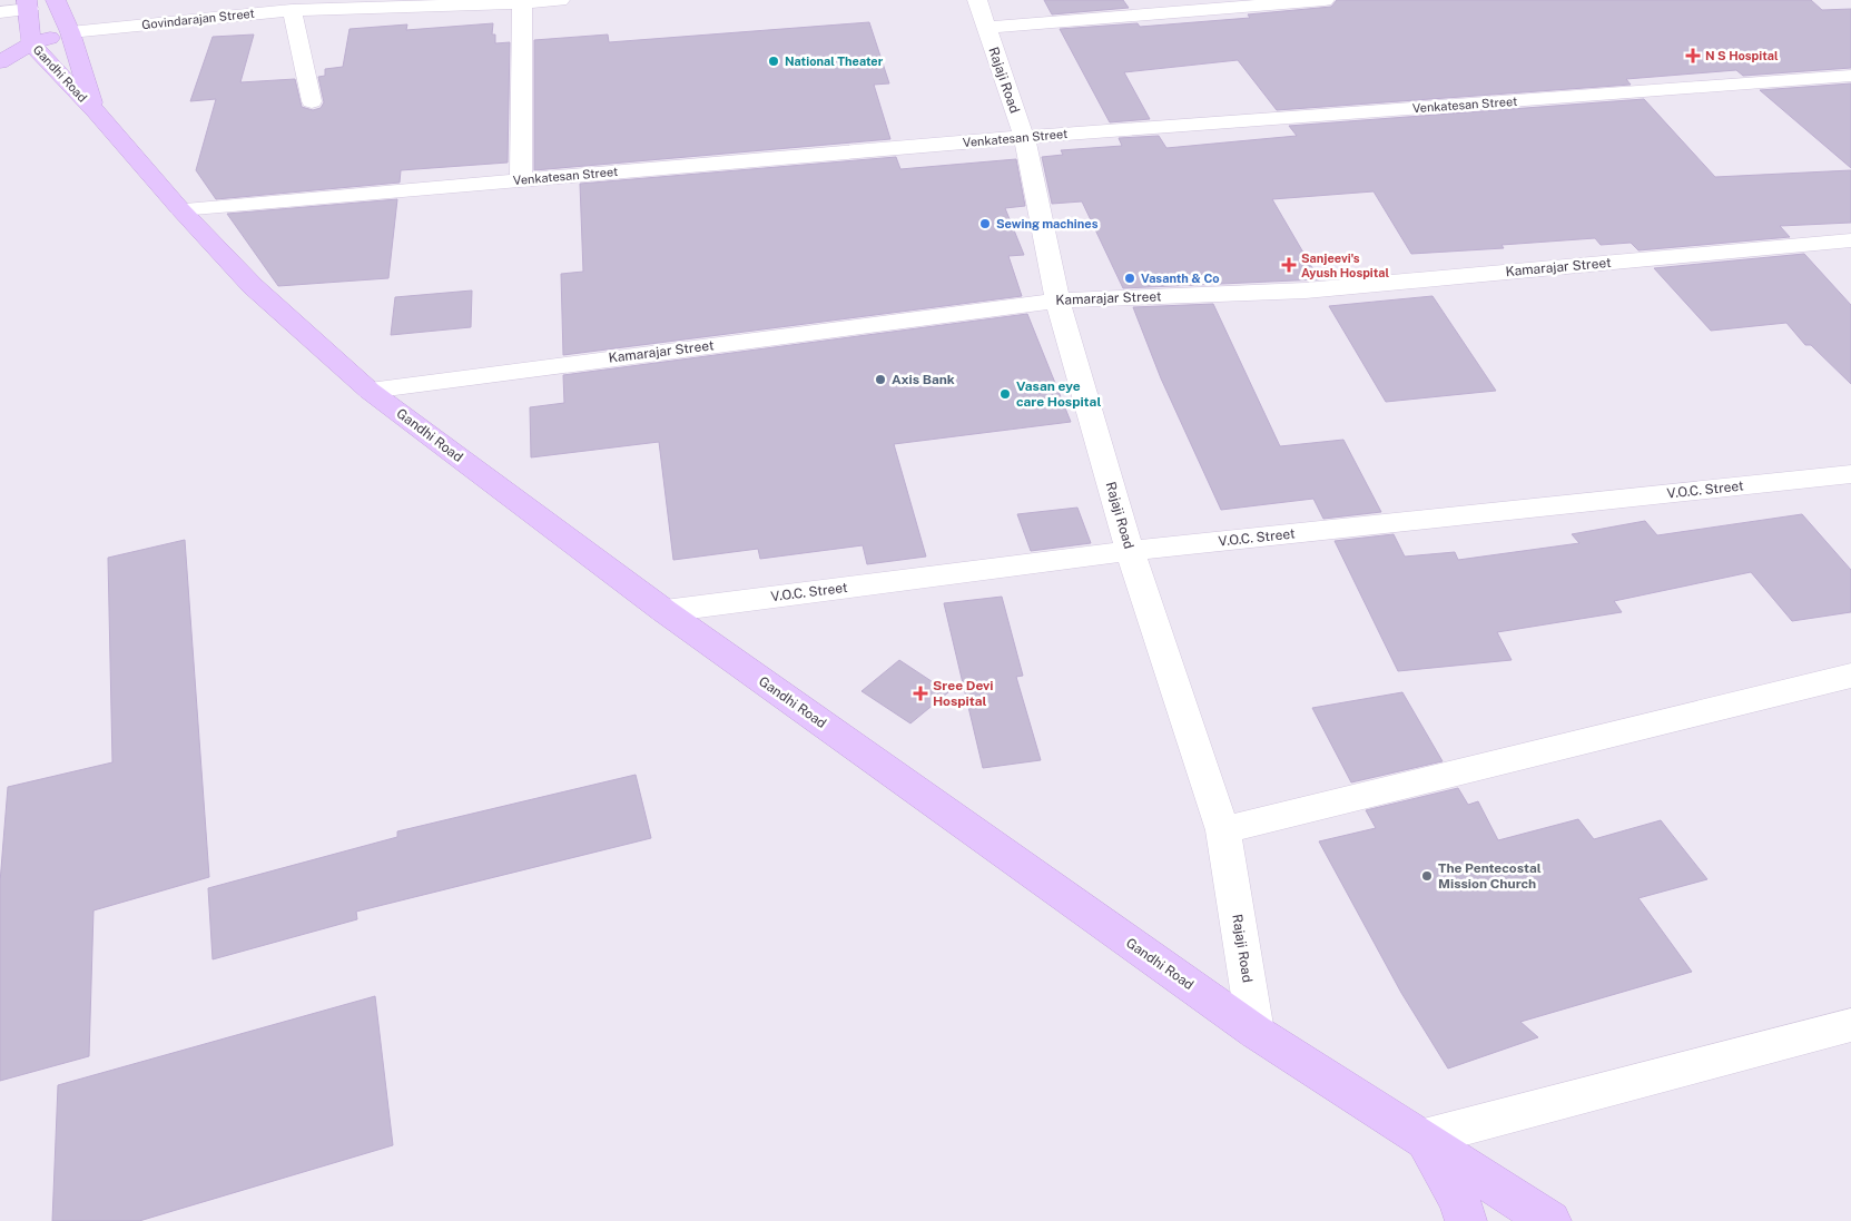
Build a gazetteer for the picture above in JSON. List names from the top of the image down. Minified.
{"streets":{"main road":["Gandhi Road"],"street":["Govindarajan Street","Rajaji Road","Venkatesan Street","Kamarajar Street","V.O.C. Street"]},"crossings":[["Govindarajan Street","Gandhi Road"],["Gandhi Road","Rajaji Road"],["Gandhi Road","Venkatesan Street"],["Gandhi Road","Kamarajar Street"],["Gandhi Road","V.O.C. Street"],["Rajaji Road","Venkatesan Street"],["Rajaji Road","Kamarajar Street"],["Rajaji Road","V.O.C. Street"]],"places":{"health":["N S Hospital","Sanjeevi's Ayush Hospital","Sree Devi Hospital"],"other":["National Theater","Sewing machines","Vasanth & Co","Axis Bank","Vasan eye care Hospital","The Pentecostal Mission Church"]}}
